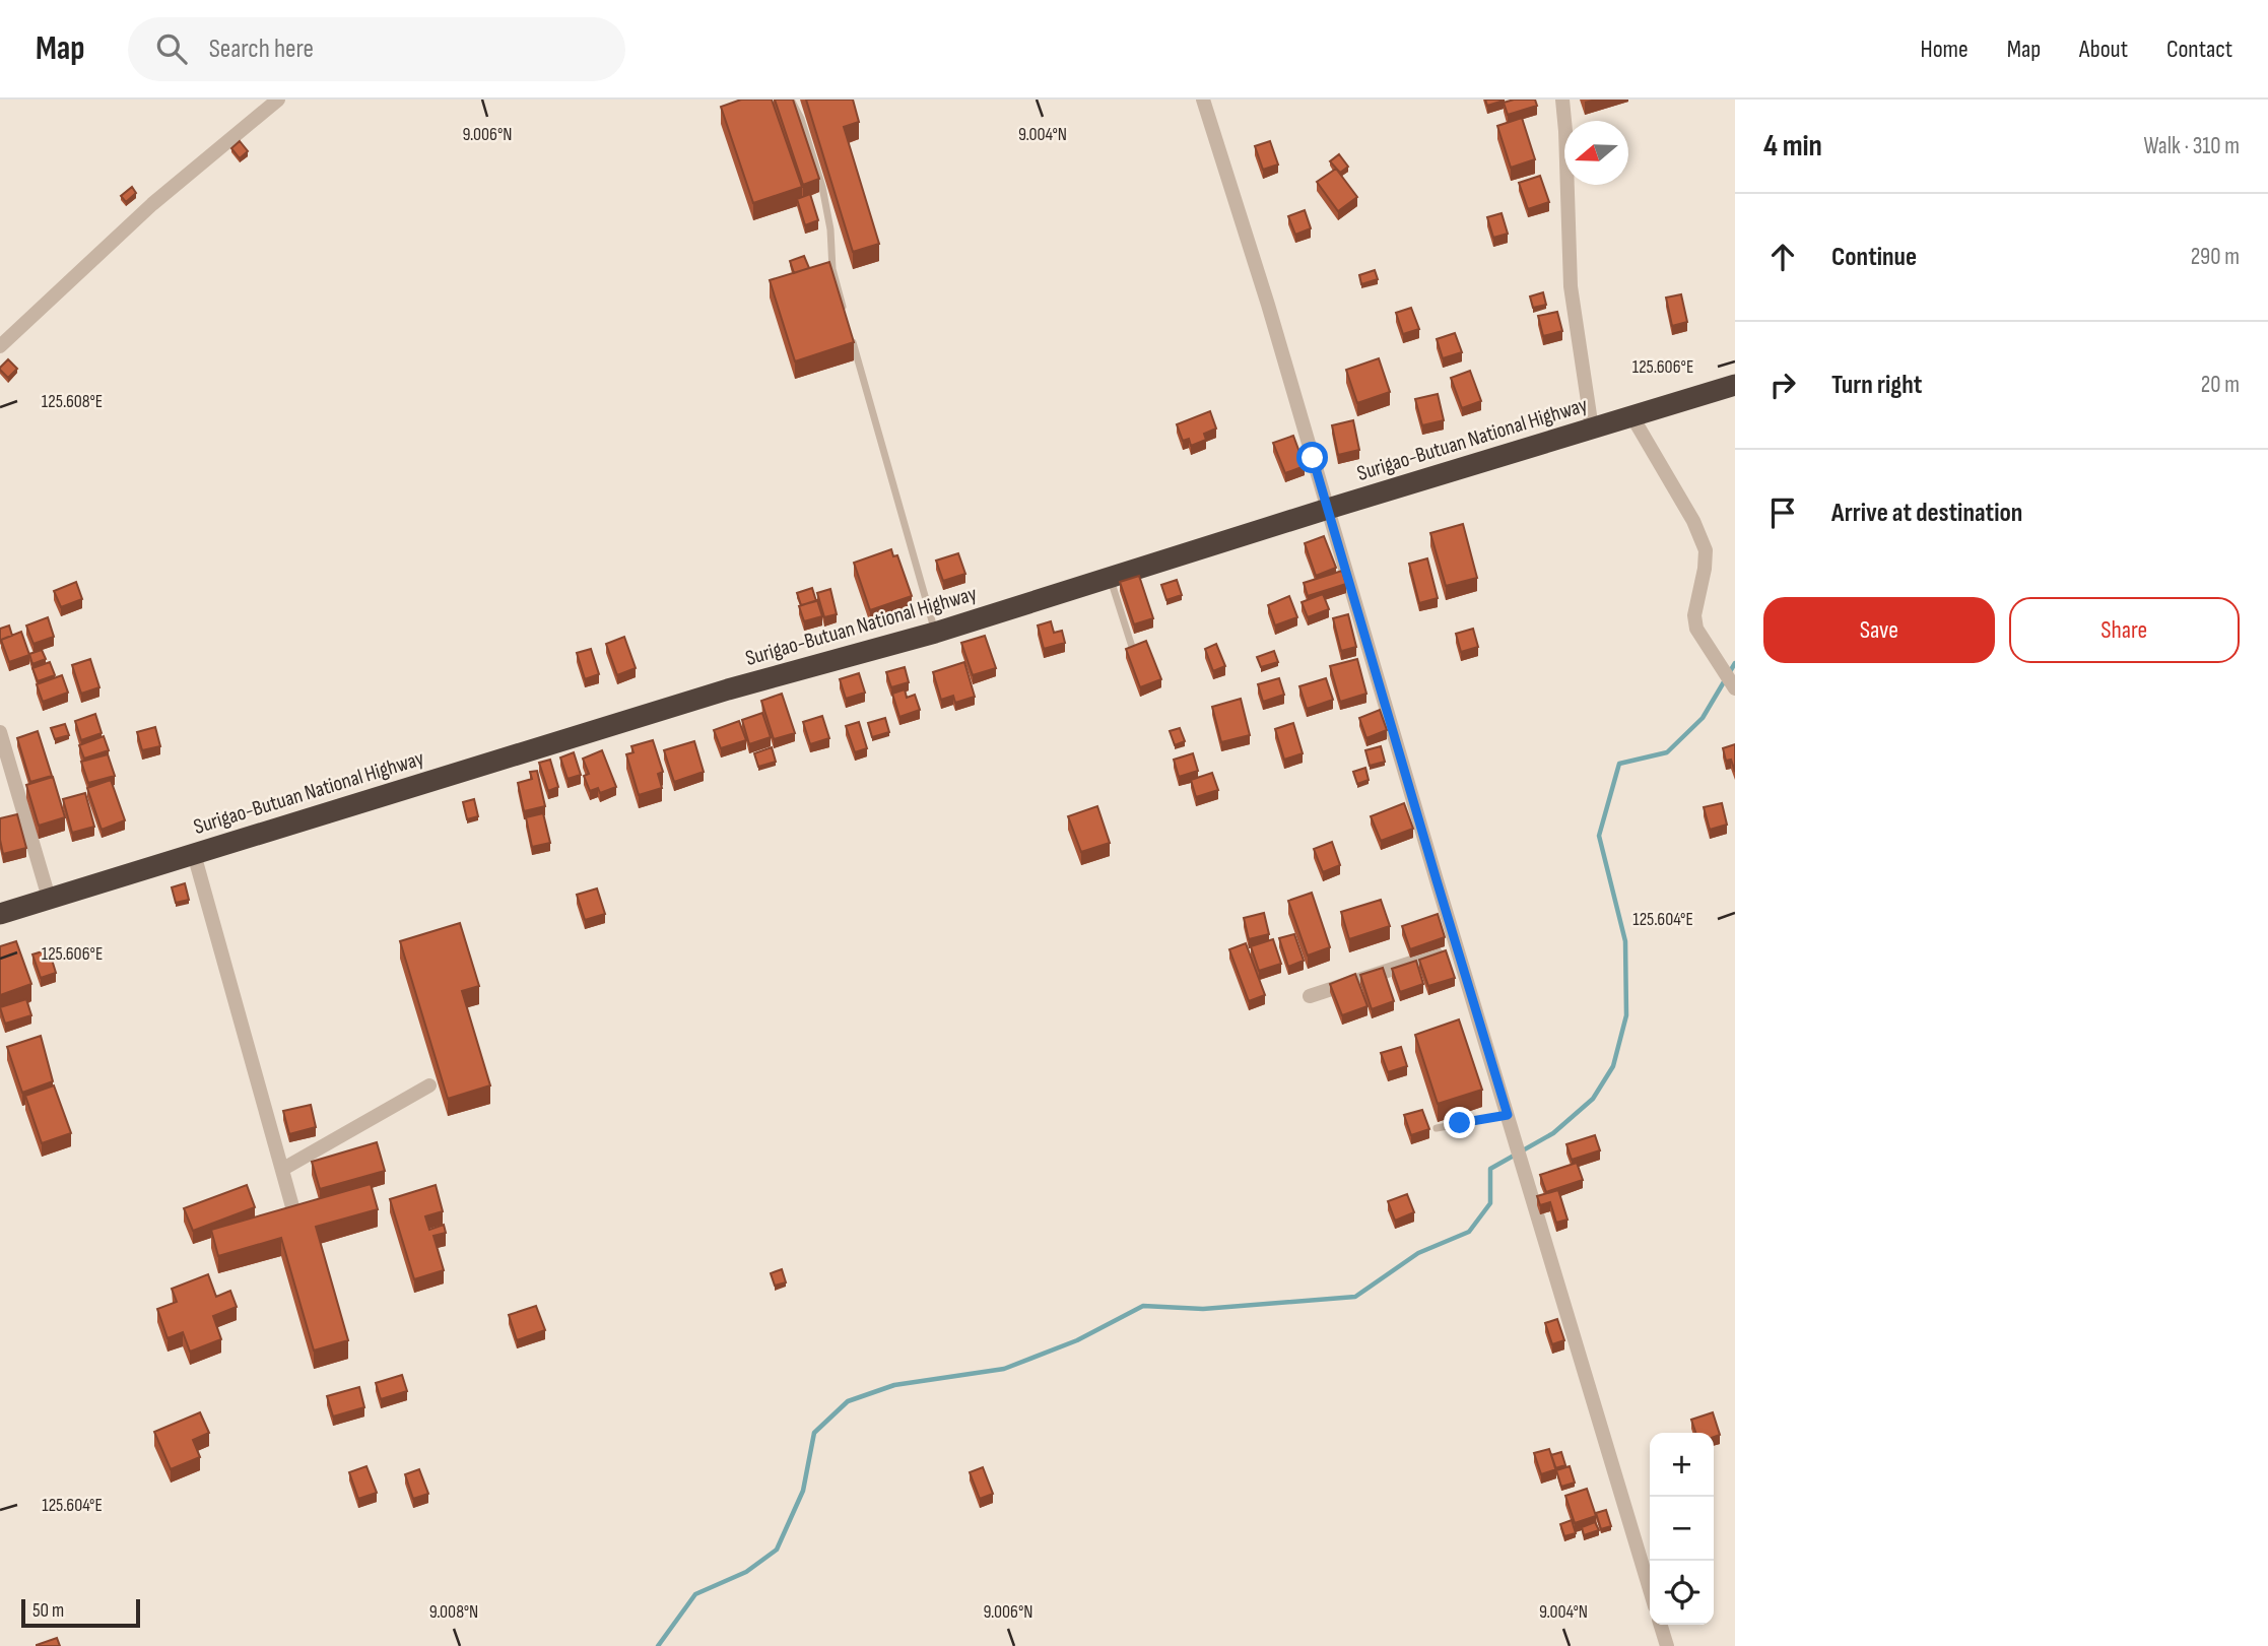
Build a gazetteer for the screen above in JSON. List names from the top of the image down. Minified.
{"streets":{"highway":["Surigao-Butuan National Highway"]},"scale_bar":"50 m","north":"left","page":{"header":"Map","search":"Search here","nav":["Home","Map","About","Contact"],"heading":["4 min","Walk · 310 m"],"list":[["Continue","290 m"],["Turn right","20 m"],"Arrive at destination"],"buttons":["Save","Share"],"map_buttons":["+","−"],"scale":"50 m"},"coordinates":["9.006°N","9.004°N","125.606°E","125.608°E","125.604°E","9.008°N"]}
